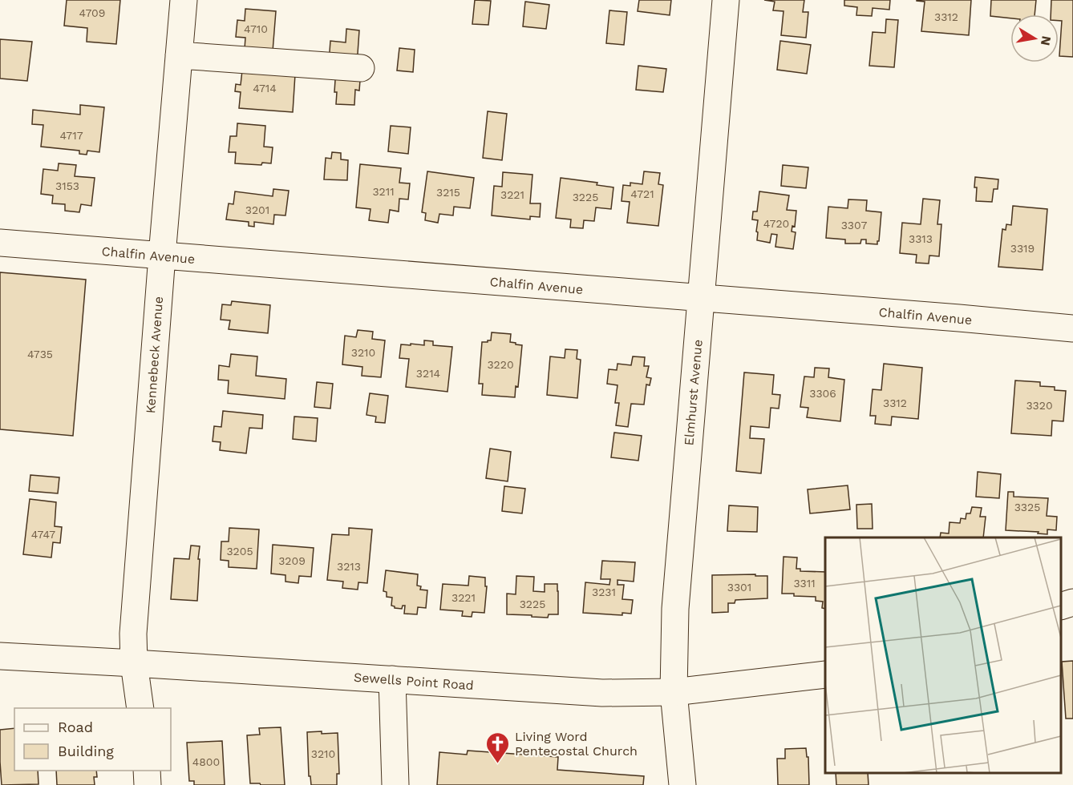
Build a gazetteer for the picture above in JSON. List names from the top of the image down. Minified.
{"streets":{"street":["Chalfin Avenue","Kennebeck Avenue","Elmhurst Avenue","Sewells Point Road"]},"crossings":[["Chalfin Avenue","Kennebeck Avenue"],["Chalfin Avenue","Elmhurst Avenue"],["Kennebeck Avenue","Sewells Point Road"],["Elmhurst Avenue","Sewells Point Road"]],"places":{"church":["Living Word Pentecostal Church"]},"house_numbers":["4709","3312","4710","4714","4717","3153","3211","3215","4721","3221","3225","3201","4720","3307","3313","3319","3210","4735","3220","3214","3306","3312","3320","3325","4747","3205","3209","3213","3311","3301","3231","3221","3225","3210","4800"],"legend":["Road","Building"],"north":"right"}
